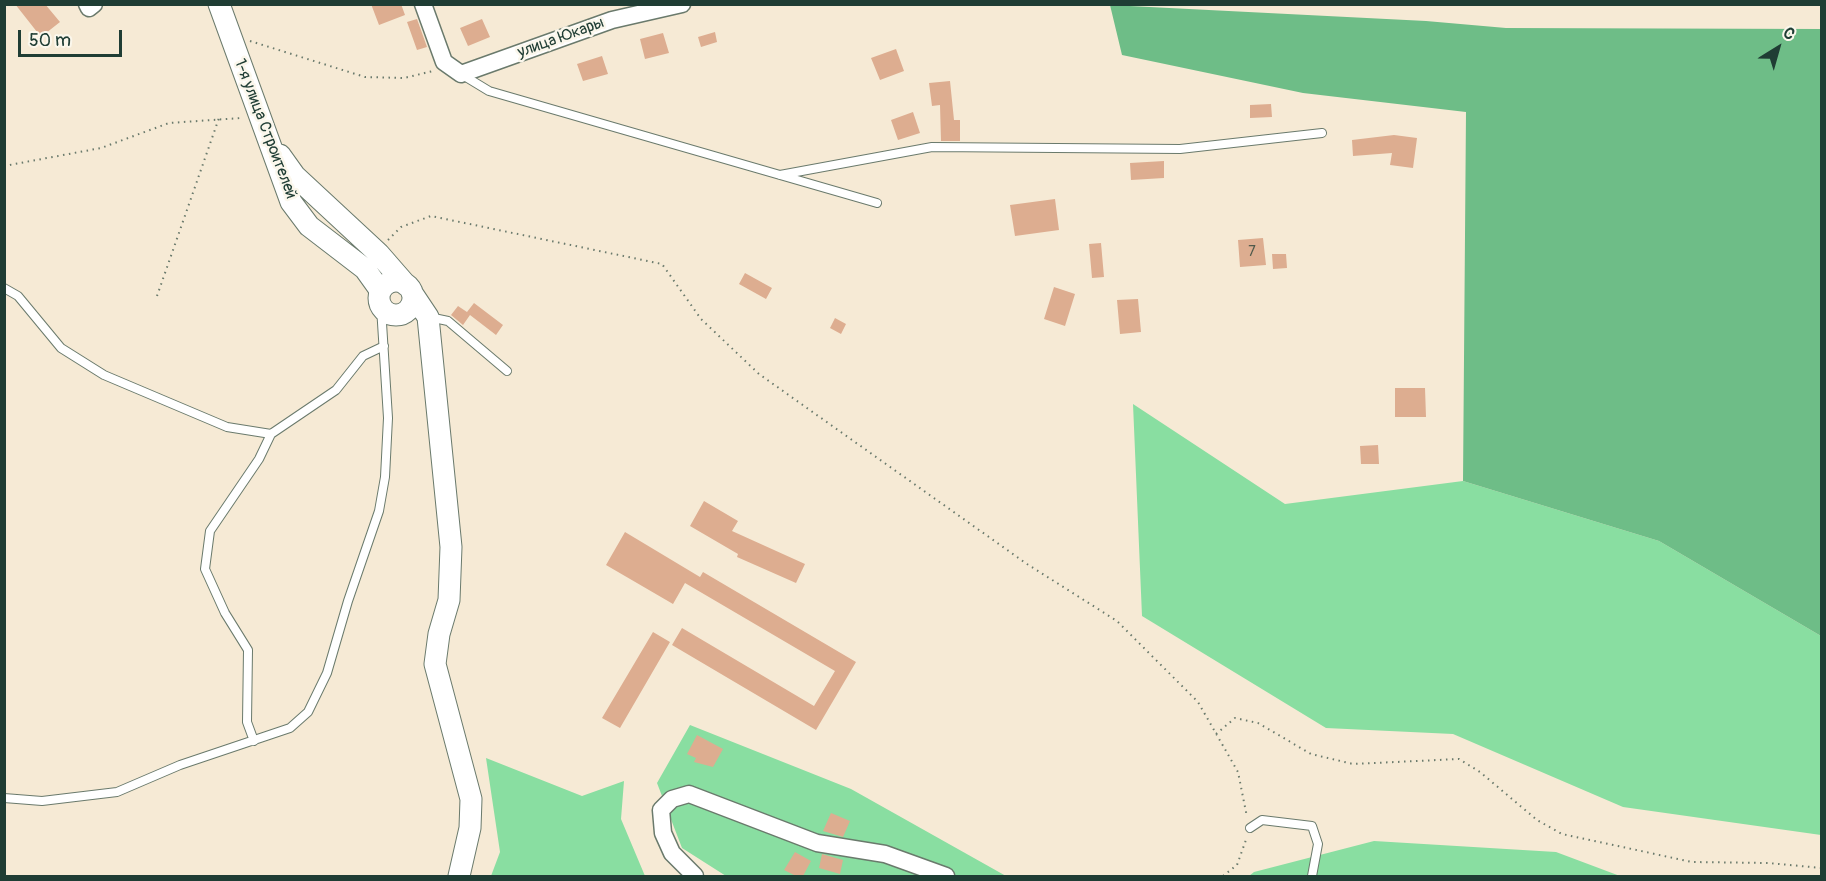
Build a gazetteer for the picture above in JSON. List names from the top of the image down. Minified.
{"streets":{"street":["улица Юкары","1-я улица Строителей"]},"house_numbers":["7"],"scale_bar":"50 m","north":"top right"}
